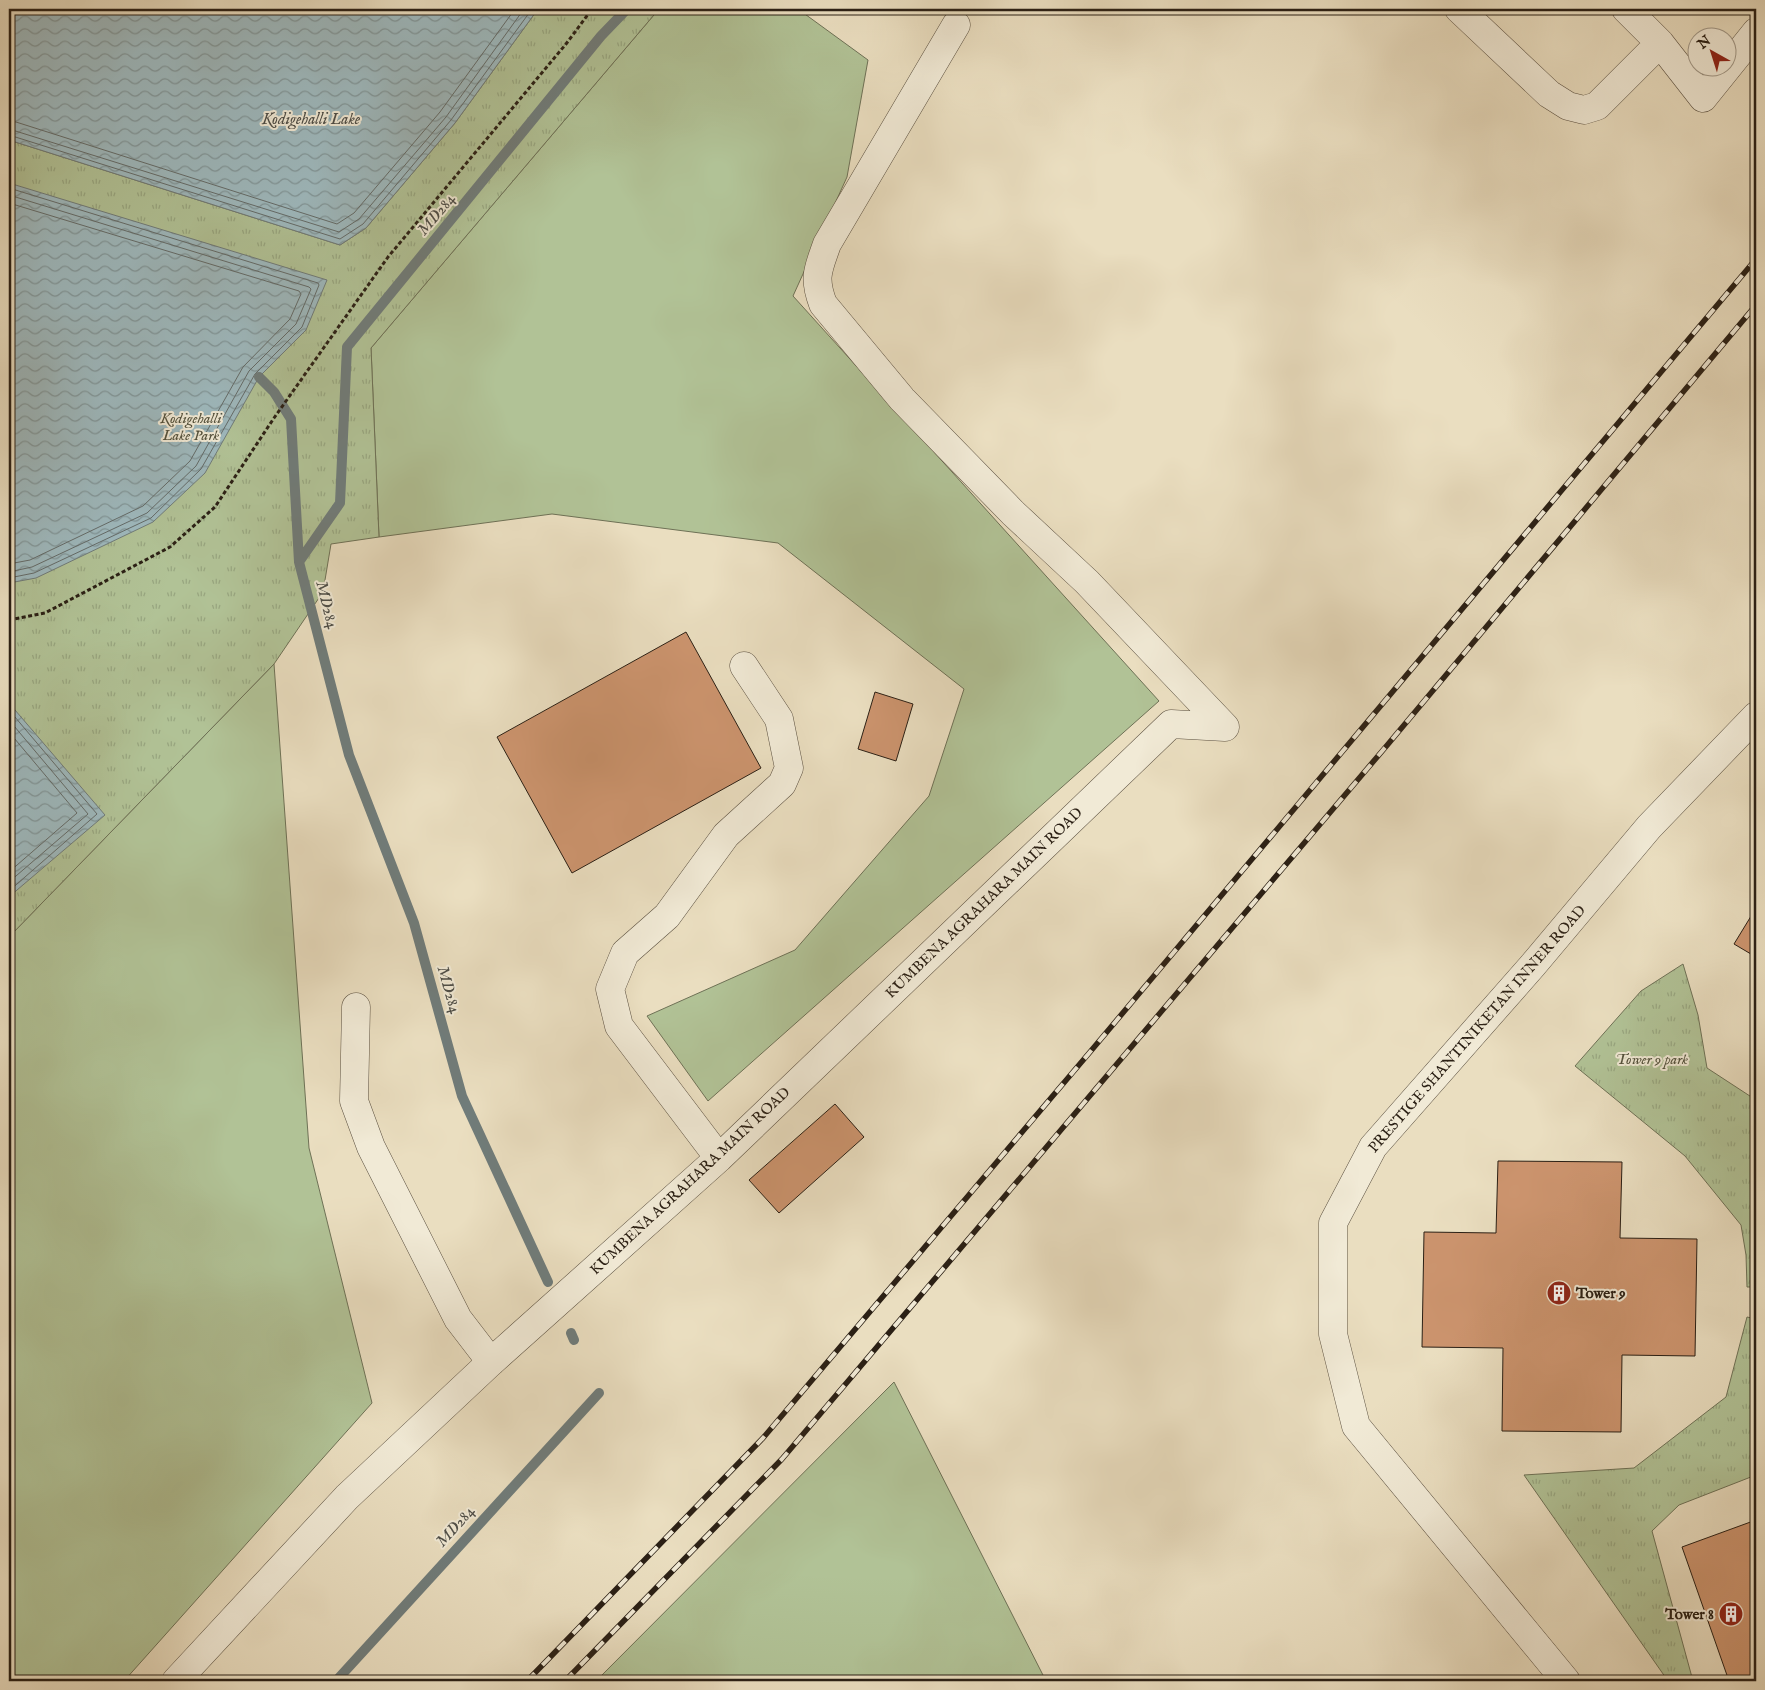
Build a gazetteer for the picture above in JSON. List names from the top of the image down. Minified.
{"streets":{"street":["KUMBENA AGRAHARA MAIN ROAD","PRESTIGE SHANTINIKETAN INNER ROAD"]},"water":["Kodigehalli Lake","MD284"],"parks":["Kodigehalli Lake Park","Tower 9 park"],"places":{"building":["Tower 9","Tower 8"]},"north":"top left"}
